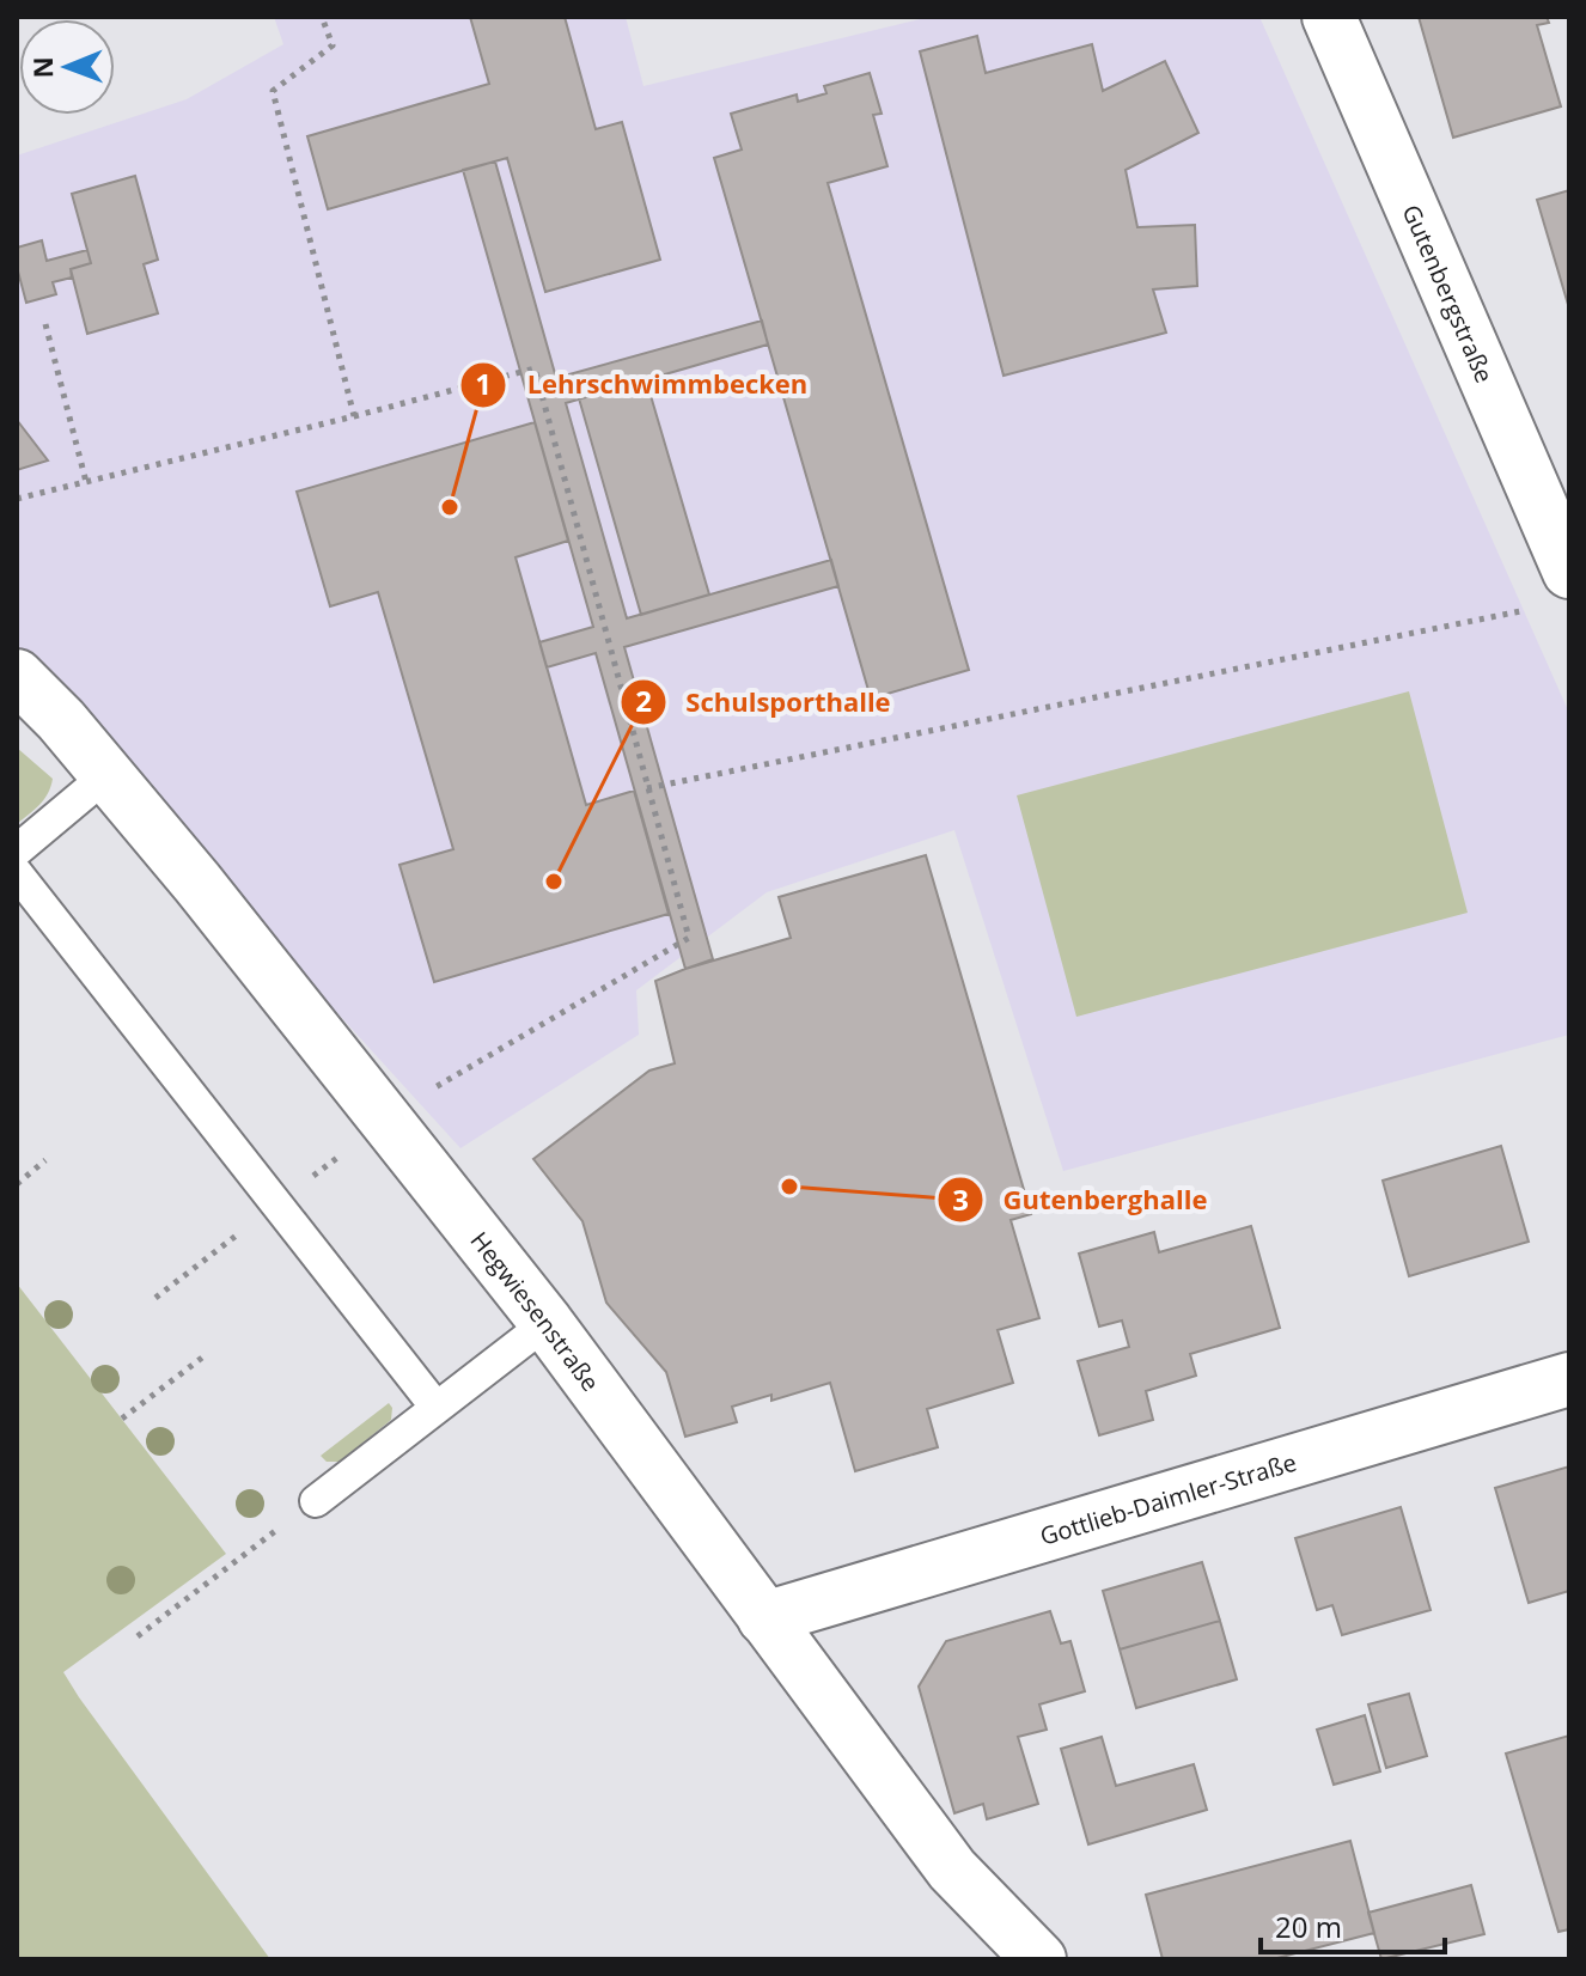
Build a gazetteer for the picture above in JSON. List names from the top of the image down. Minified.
{"streets":{"street":["Gutenbergstraße","Hegwiesenstraße","Gottlieb-Daimler-Straße"]},"crossings":[["Hegwiesenstraße","Gottlieb-Daimler-Straße"]],"places":["Lehrschwimmbecken","Schulsporthalle","Gutenberghalle"],"scale_bar":"20 m","north":"left"}
